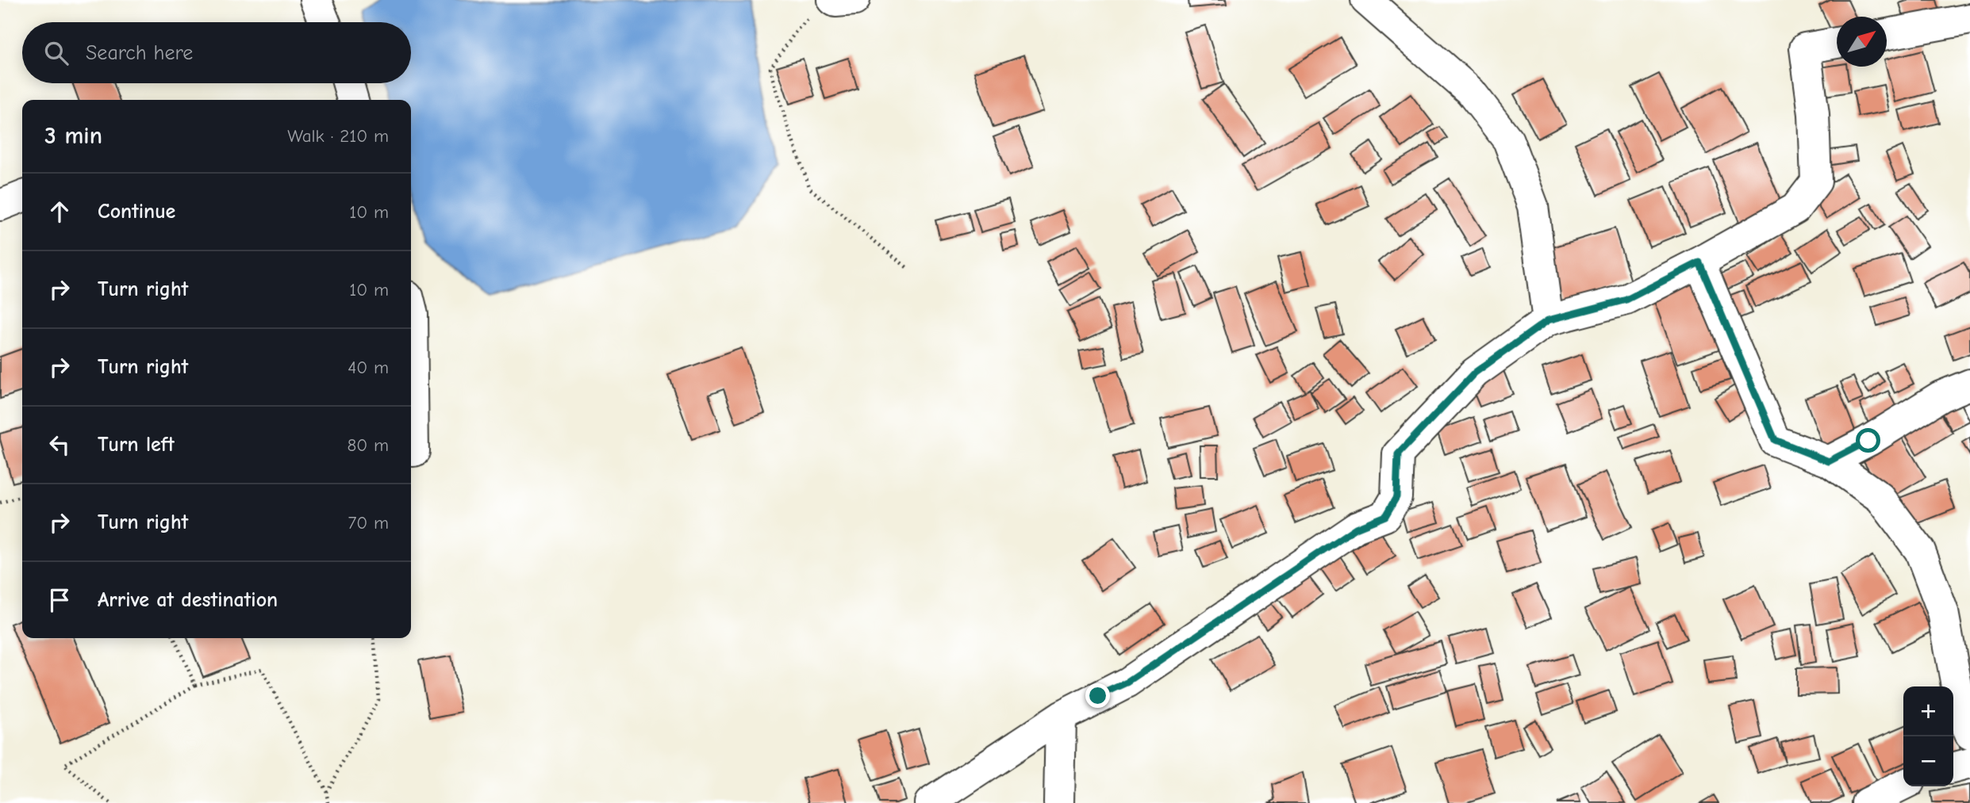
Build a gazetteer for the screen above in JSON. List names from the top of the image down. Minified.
{"north":"top right","page":{"search":"Search here","heading":["3 min","Walk · 210 m"],"list":[["Continue","10 m"],["Turn right","10 m"],["Turn right","40 m"],["Turn left","80 m"],["Turn right","70 m"],"Arrive at destination"],"map_buttons":["+","−"]}}
